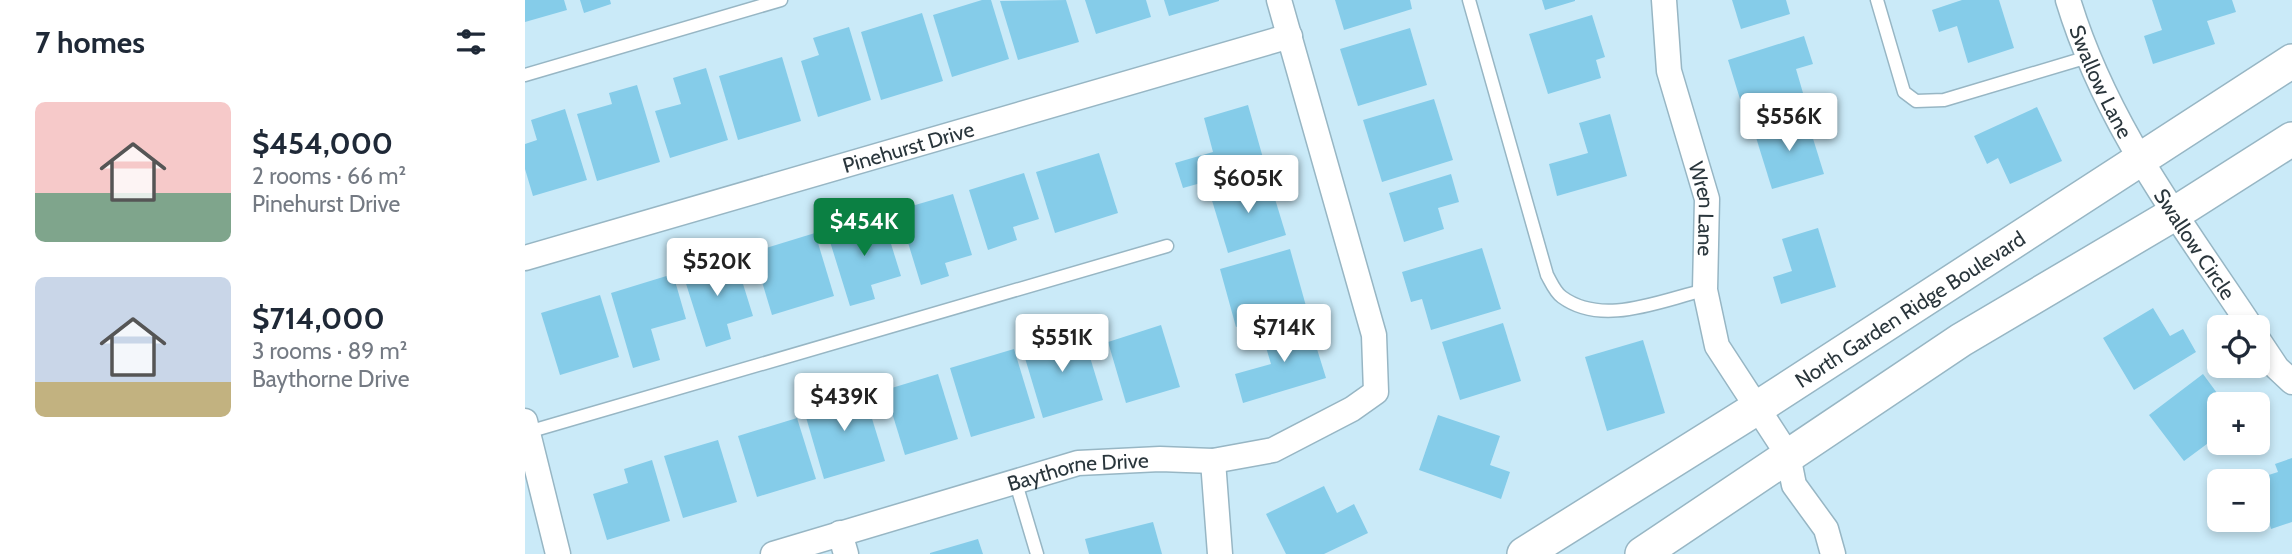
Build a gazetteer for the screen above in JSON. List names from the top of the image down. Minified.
{"streets":{"main road":["North Garden Ridge Boulevard"],"street":["Swallow Lane","Pinehurst Drive","Wren Lane","Swallow Circle","Baythorne Drive"]},"crossings":[["Swallow Lane","Swallow Circle"],["Swallow Lane","North Garden Ridge Boulevard"],["Pinehurst Drive","Baythorne Drive"],["Wren Lane","North Garden Ridge Boulevard"],["Swallow Circle","North Garden Ridge Boulevard"]],"page":{"heading":"7 homes","list":[{"name":"$454,000","note":"2 rooms · 66 m² · Pinehurst Drive"},{"name":"$714,000","note":"3 rooms · 89 m² · Baythorne Drive"}],"price":["$556K","$605K","$454K","$520K","$714K","$551K","$439K"],"map_buttons":["+","−"]}}
